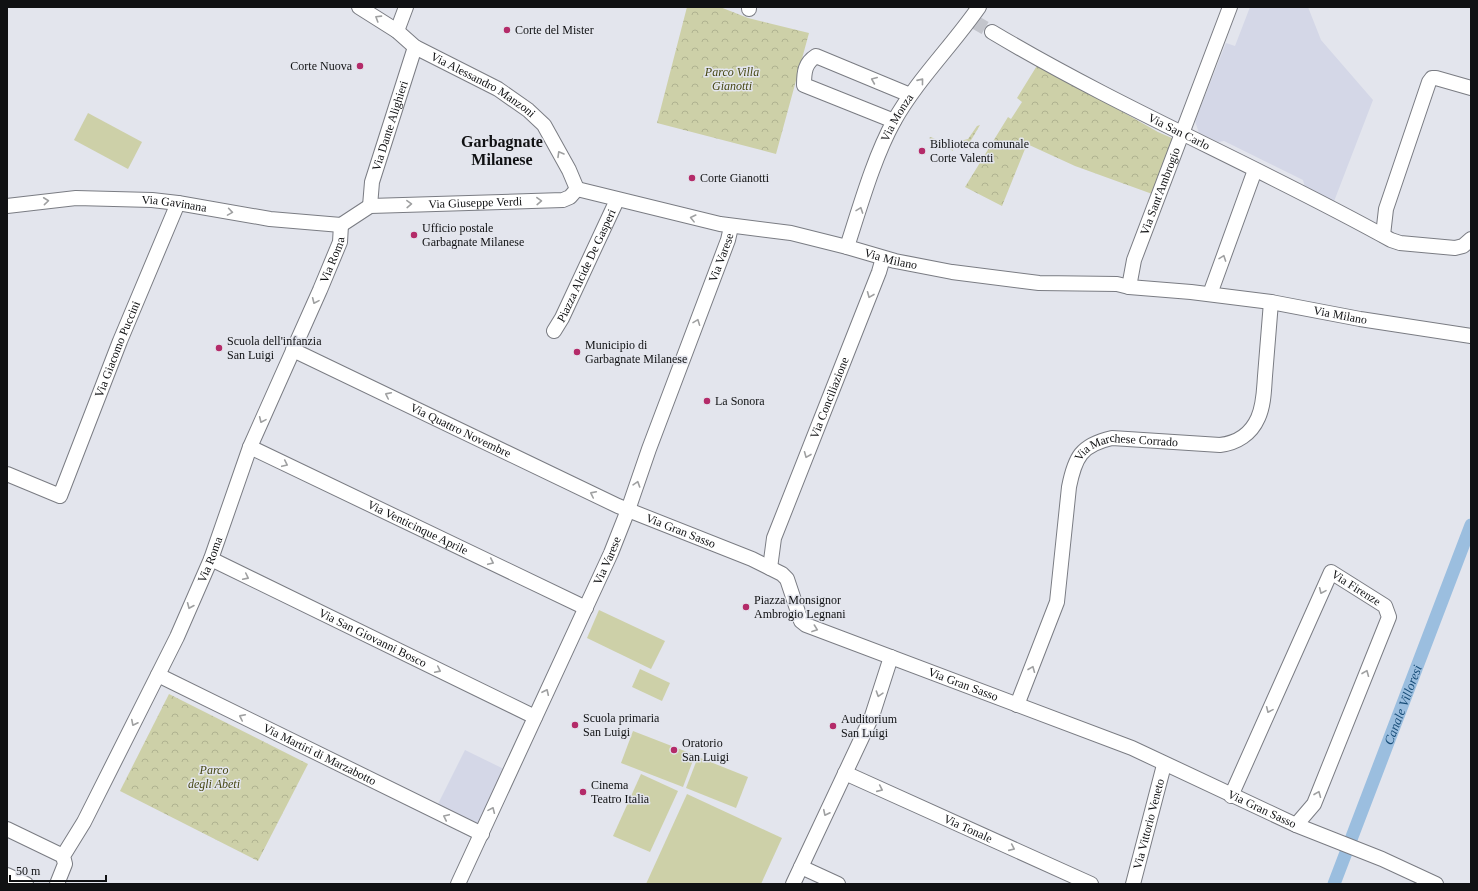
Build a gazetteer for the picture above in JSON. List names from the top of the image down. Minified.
{"streets":{"street":["Via Alessandro Manzoni","Via Monza","Via Dante Alighieri","Via San Carlo","Via Sant'Ambrogio","Via Giuseppe Verdi","Via Gavinana","Via Varese","Via Milano","Via Roma","Piazza Alcide De Gasperi","Via Giacomo Puccini","Via Conciliazione","Via Quattro Novembre","Via Marchese Corrado","Via Venticinque Aprile","Via Gran Sasso","Via Firenze","Via San Giovanni Bosco","Via Martiri di Marzabotto","Via Vittorio Veneto","Via Tonale"]},"crossings":[["Via Alessandro Manzoni","Via Dante Alighieri"],["Via Alessandro Manzoni","Via Giuseppe Verdi"],["Via Alessandro Manzoni","Via Milano"],["Via Monza","Via Milano"],["Via Dante Alighieri","Via Giuseppe Verdi"],["Via San Carlo","Via Sant'Ambrogio"],["Via Sant'Ambrogio","Via Milano"],["Via Giuseppe Verdi","Via Milano"],["Via Gavinana","Via Roma"],["Via Gavinana","Via Giacomo Puccini"],["Via Varese","Via Milano"],["Via Varese","Via Quattro Novembre"],["Via Varese","Via Venticinque Aprile"],["Via Varese","Via Gran Sasso"],["Via Varese","Via San Giovanni Bosco"],["Via Varese","Via Martiri di Marzabotto"],["Via Milano","Piazza Alcide De Gasperi"],["Via Milano","Via Conciliazione"],["Via Milano","Via Marchese Corrado"],["Via Roma","Via Quattro Novembre"],["Via Roma","Via Venticinque Aprile"],["Via Roma","Via San Giovanni Bosco"],["Via Roma","Via Martiri di Marzabotto"],["Via Conciliazione","Via Gran Sasso"],["Via Quattro Novembre","Via Gran Sasso"],["Via Marchese Corrado","Via Gran Sasso"],["Via Gran Sasso","Via Firenze"],["Via Gran Sasso","Via Vittorio Veneto"]],"one_way":["Via Alessandro Manzoni","Via Monza","Via Giuseppe Verdi","Via Gavinana","Via Varese","Via Roma","Via Conciliazione","Via Quattro Novembre","Via Marchese Corrado","Via Venticinque Aprile","Via San Giovanni Bosco","Via Martiri di Marzabotto","Via Tonale"],"districts":["Garbagnate Milanese"],"water":["Canale Villoresi"],"parks":["Parco Villa Gianotti","Parco degli Abeti"],"places":["Corte del Mister","Corte Nuova","Biblioteca comunale Corte Valenti","Corte Gianotti","Ufficio postale Garbagnate Milanese","Scuola dell'infanzia San Luigi","Municipio di Garbagnate Milanese","La Sonora","Piazza Monsignor Ambrogio Legnani","Scuola primaria San Luigi","Auditorium San Luigi","Oratorio San Luigi","Cinema Teatro Italia"],"scale_bar":"50 m"}
